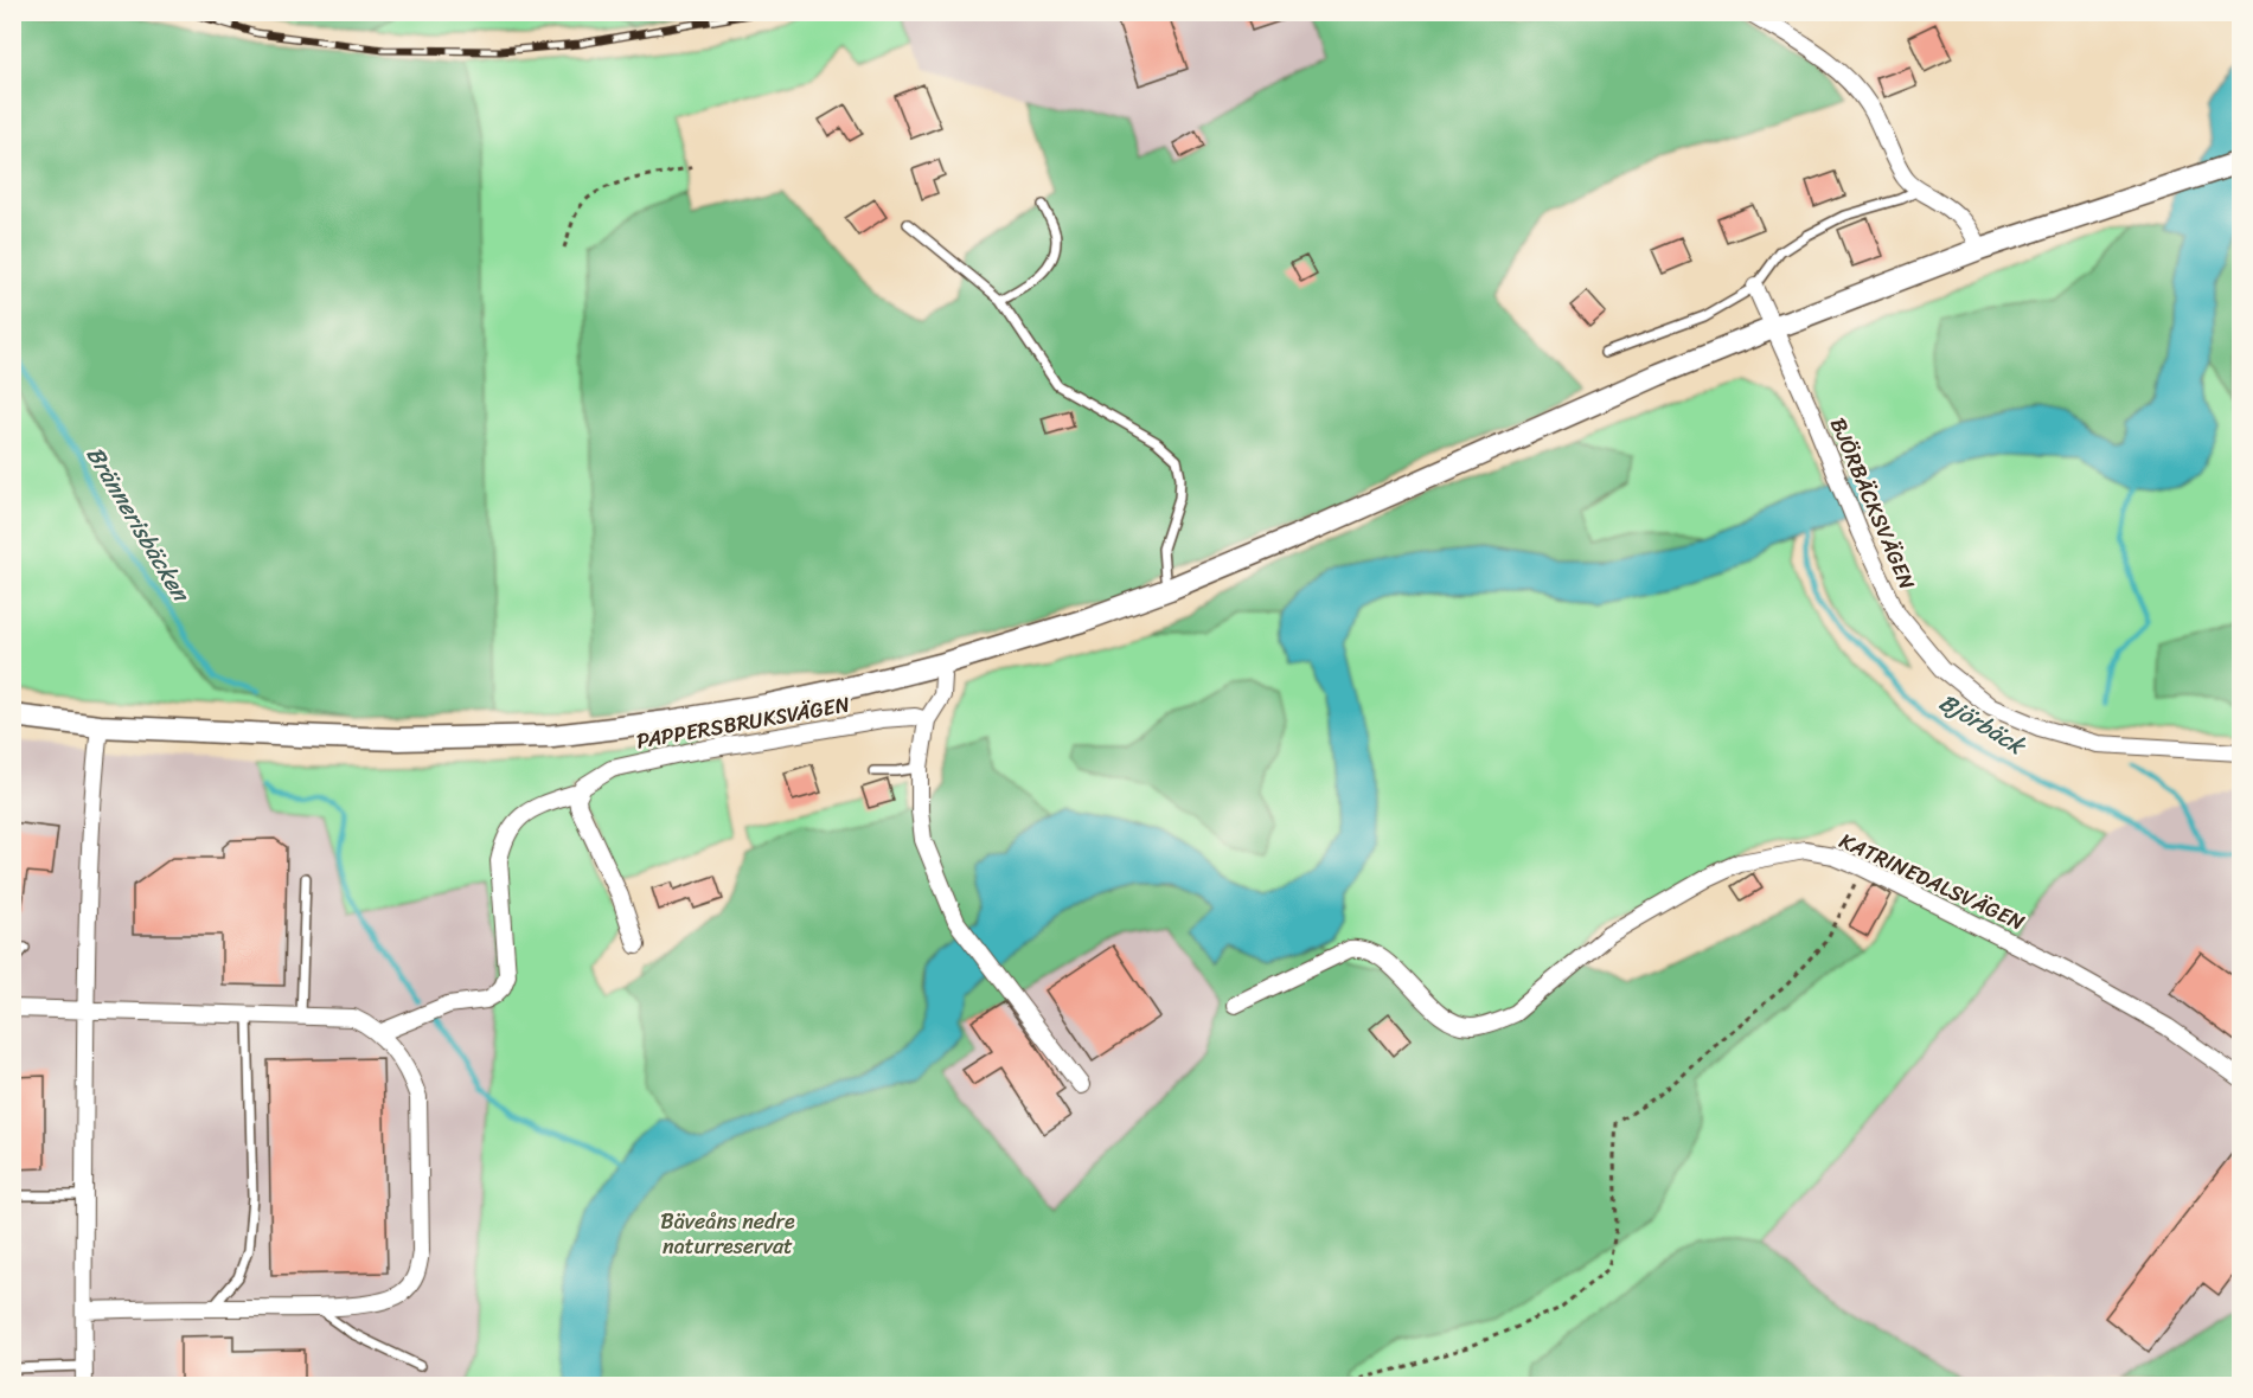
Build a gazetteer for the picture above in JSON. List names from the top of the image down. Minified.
{"streets":{"street":["BJÖRBÄCKSVÄGEN","PAPPERSBRUKSVÄGEN","KATRINEDALSVÄGEN"]},"water":["Brännerisbäcken","Björbäck"],"parks":["Bäveåns nedre naturreservat"]}
